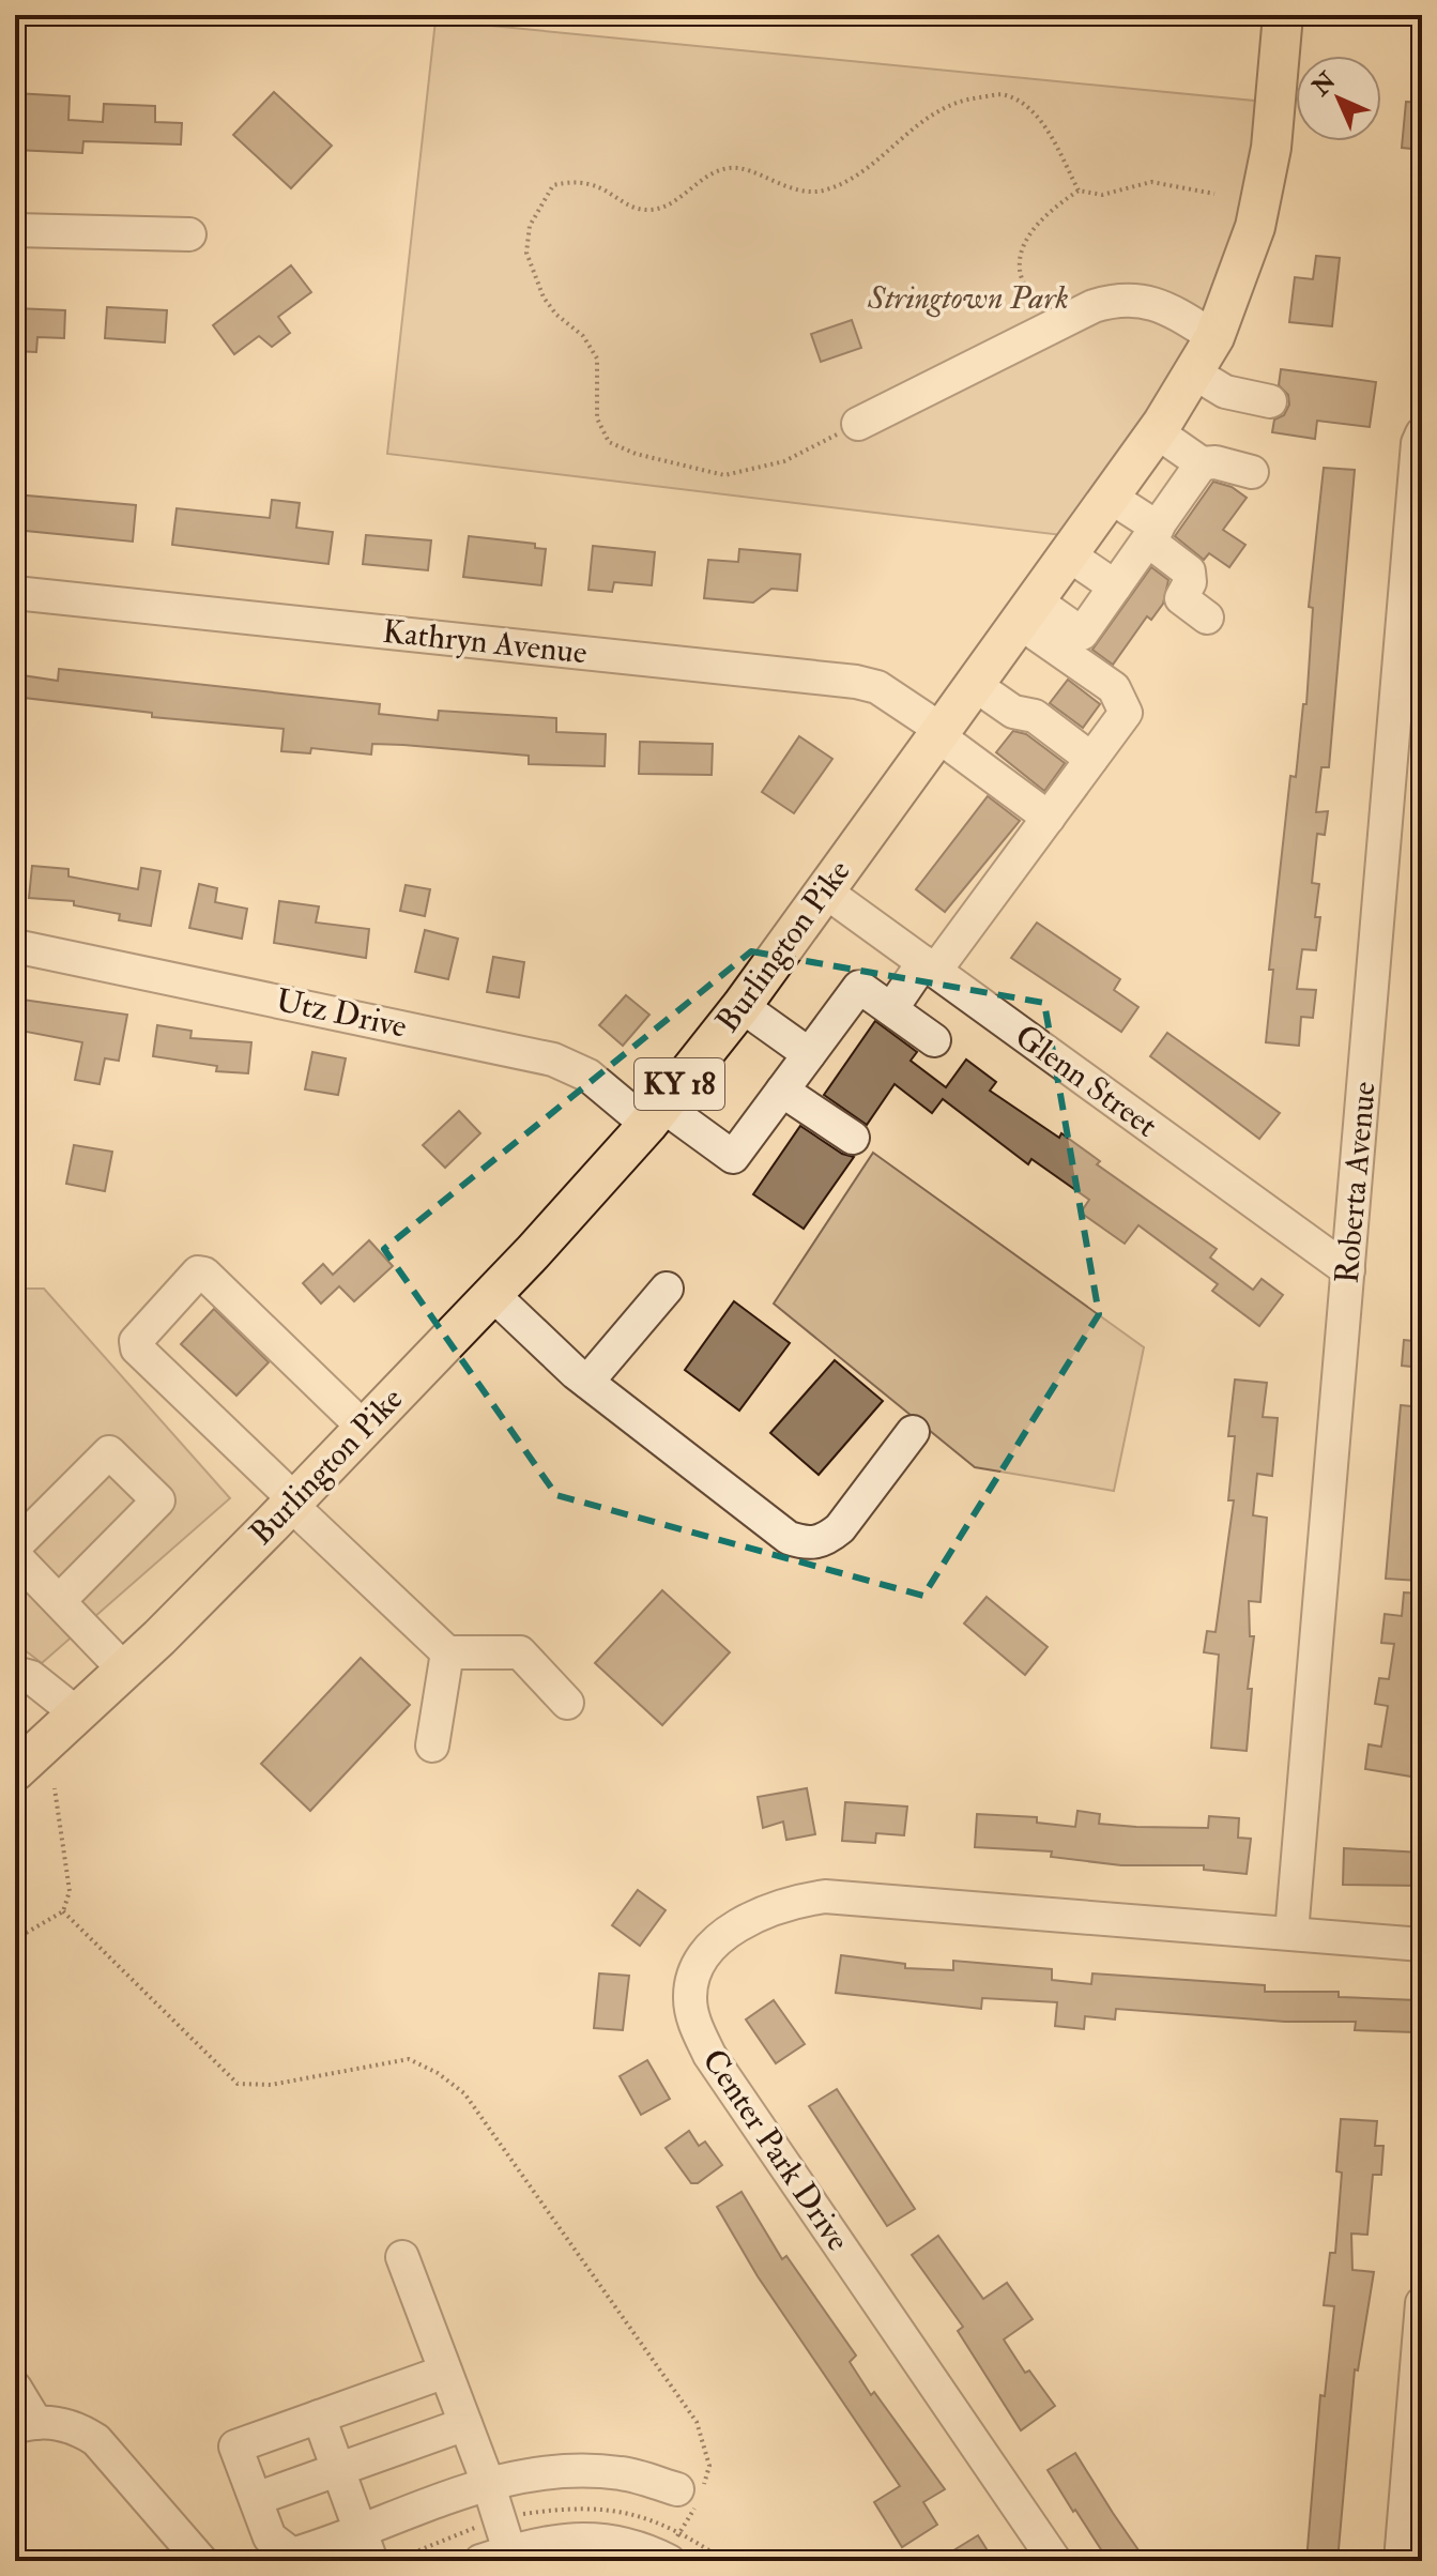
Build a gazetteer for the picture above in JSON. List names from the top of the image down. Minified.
{"streets":{"main road":["Burlington Pike","KY 18"],"street":["Kathryn Avenue","Utz Drive","Glenn Street","Roberta Avenue","Center Park Drive"]},"crossings":[["Kathryn Avenue","Burlington Pike"],["Burlington Pike","Utz Drive"],["Burlington Pike","Glenn Street"],["Glenn Street","Roberta Avenue"],["Roberta Avenue","Center Park Drive"]],"parks":["Stringtown Park"],"north":"top left"}
